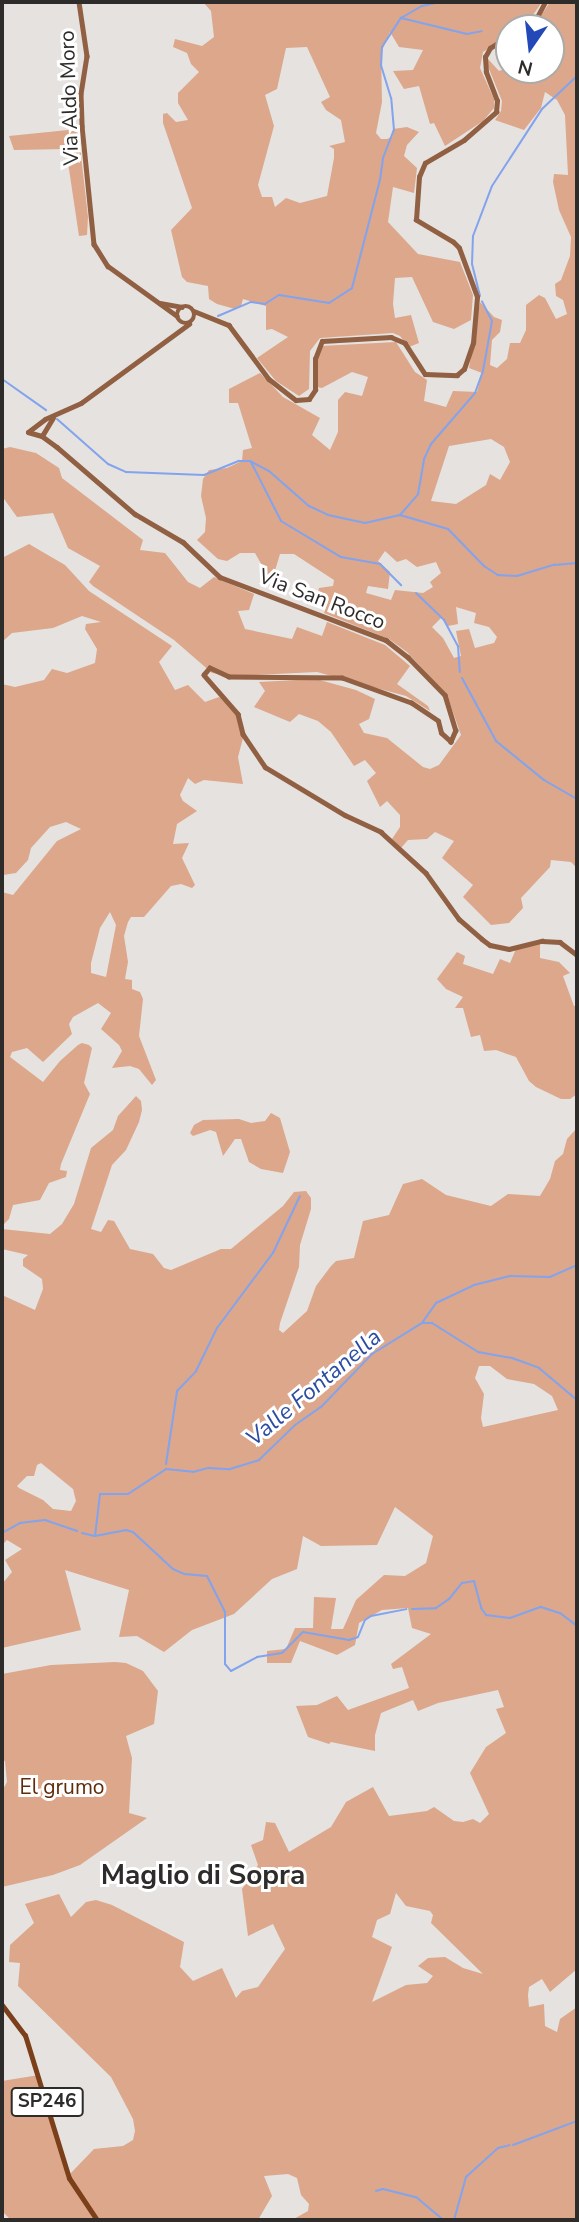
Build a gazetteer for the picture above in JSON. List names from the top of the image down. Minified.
{"streets":{"main road":["SP246"],"street":["Via Aldo Moro","Via San Rocco"]},"districts":["Maglio di Sopra"],"water":["Valle Fontanella"],"parks":["El grumo"],"north":"bottom"}
